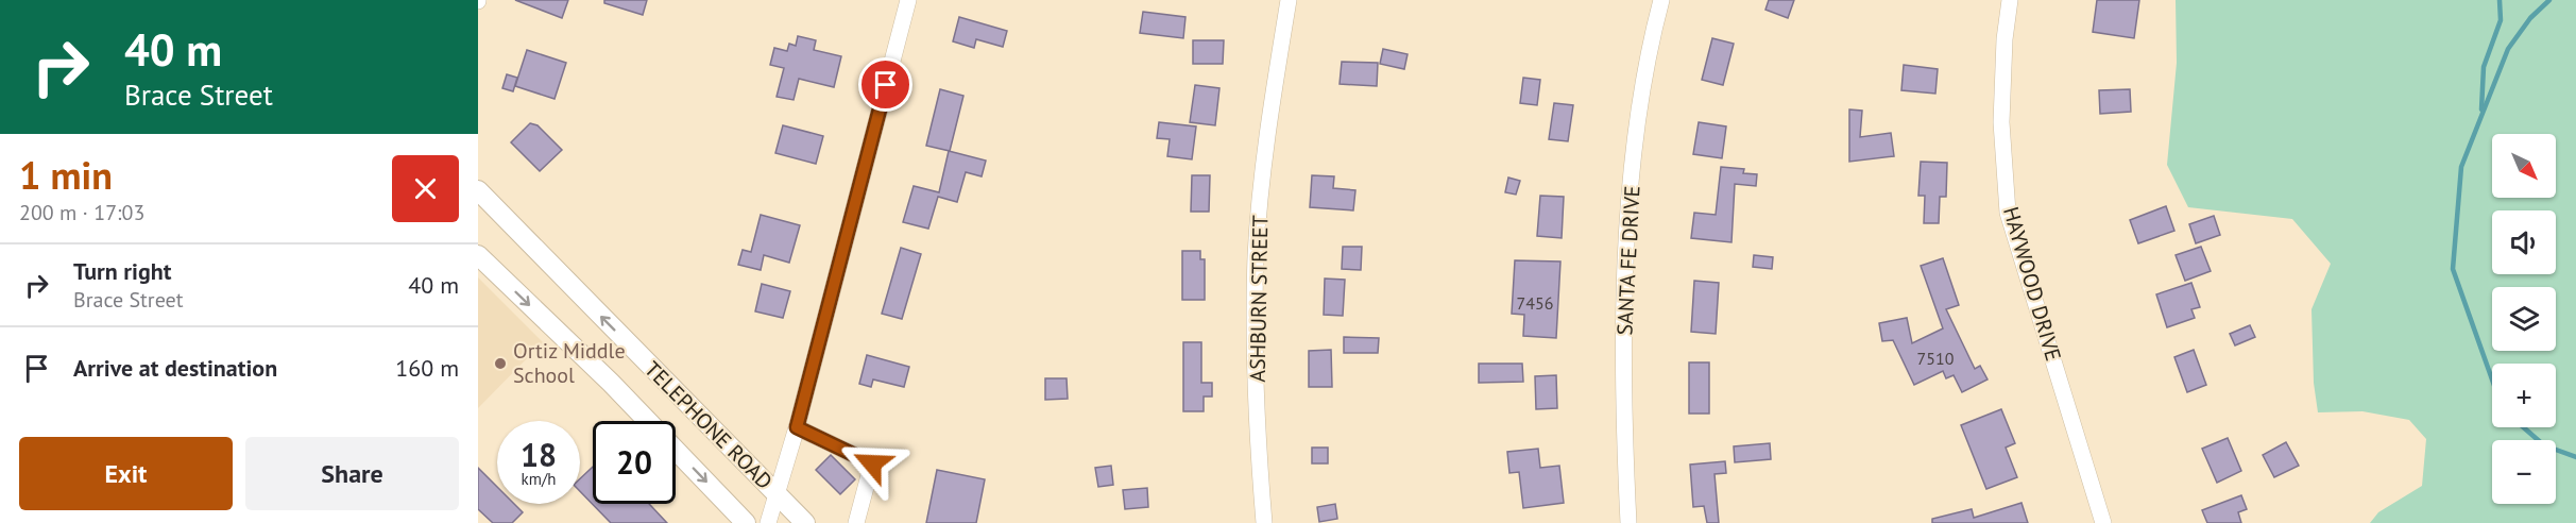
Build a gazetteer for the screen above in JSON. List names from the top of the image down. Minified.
{"streets":{"main road":["TELEPHONE ROAD"],"street":["SANTA FE DRIVE","HAYWOOD DRIVE","ASHBURN STREET"]},"places":["Ortiz Middle School"],"house_numbers":["7456","7510"],"north":"bottom right","page":{"turn":["40 m","Brace Street"],"heading":["1 min","200 m · 17:03"],"map_buttons":["+","−"],"list":[{"name":"Turn right","note":"Brace Street","value":"40 m"},{"name":"Arrive at destination","value":"160 m"}],"speed":"18 km/h","limit":"20","buttons":["Exit","Share"]}}
